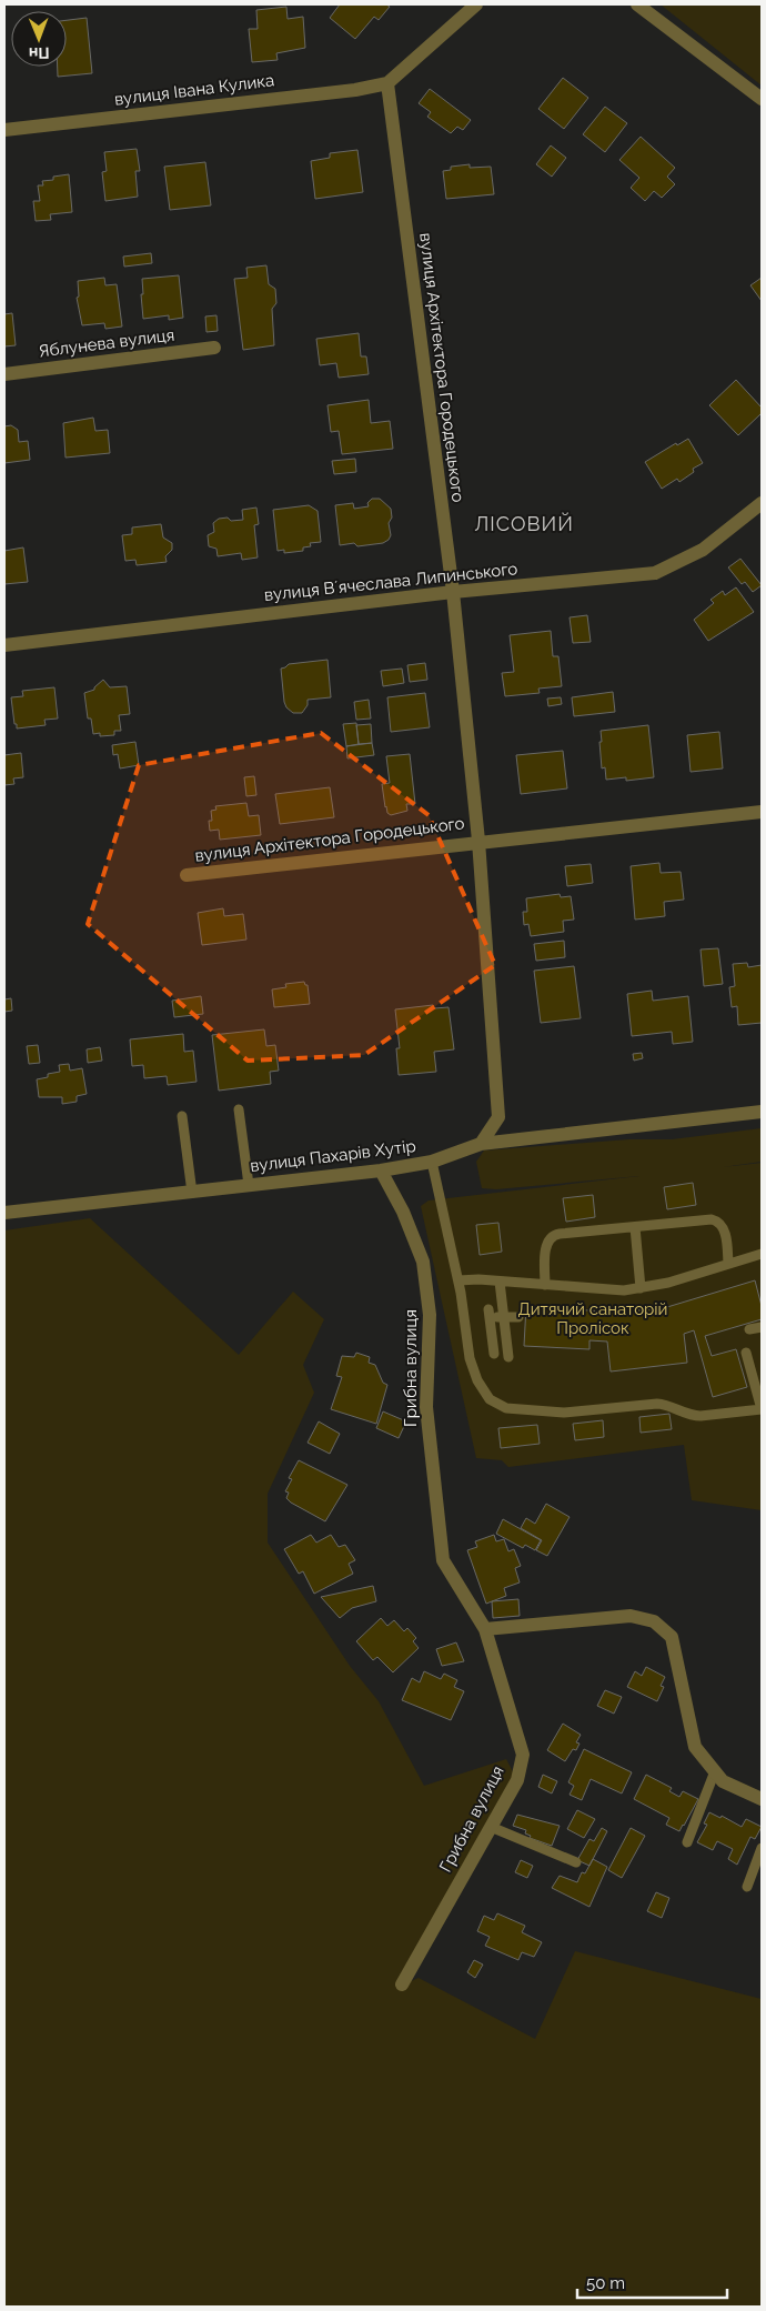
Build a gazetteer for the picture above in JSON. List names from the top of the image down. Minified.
{"streets":{"street":["вулиця Івана Кулика","Яблунева вулиця","вулиця Архітектора Городецького","вулиця Вʼячеслава Липинського","вулиця Пахарів Хутір","Грибна вулиця"]},"crossings":[["вулиця Івана Кулика","вулиця Архітектора Городецького"],["вулиця Архітектора Городецького","вулиця Вʼячеслава Липинського"],["вулиця Архітектора Городецького","вулиця Пахарів Хутір"],["вулиця Пахарів Хутір","Грибна вулиця"]],"districts":["ЛІСОВИЙ"],"parks":["Дитячий санаторій Пролісок"],"scale_bar":"50 m","north":"bottom"}
